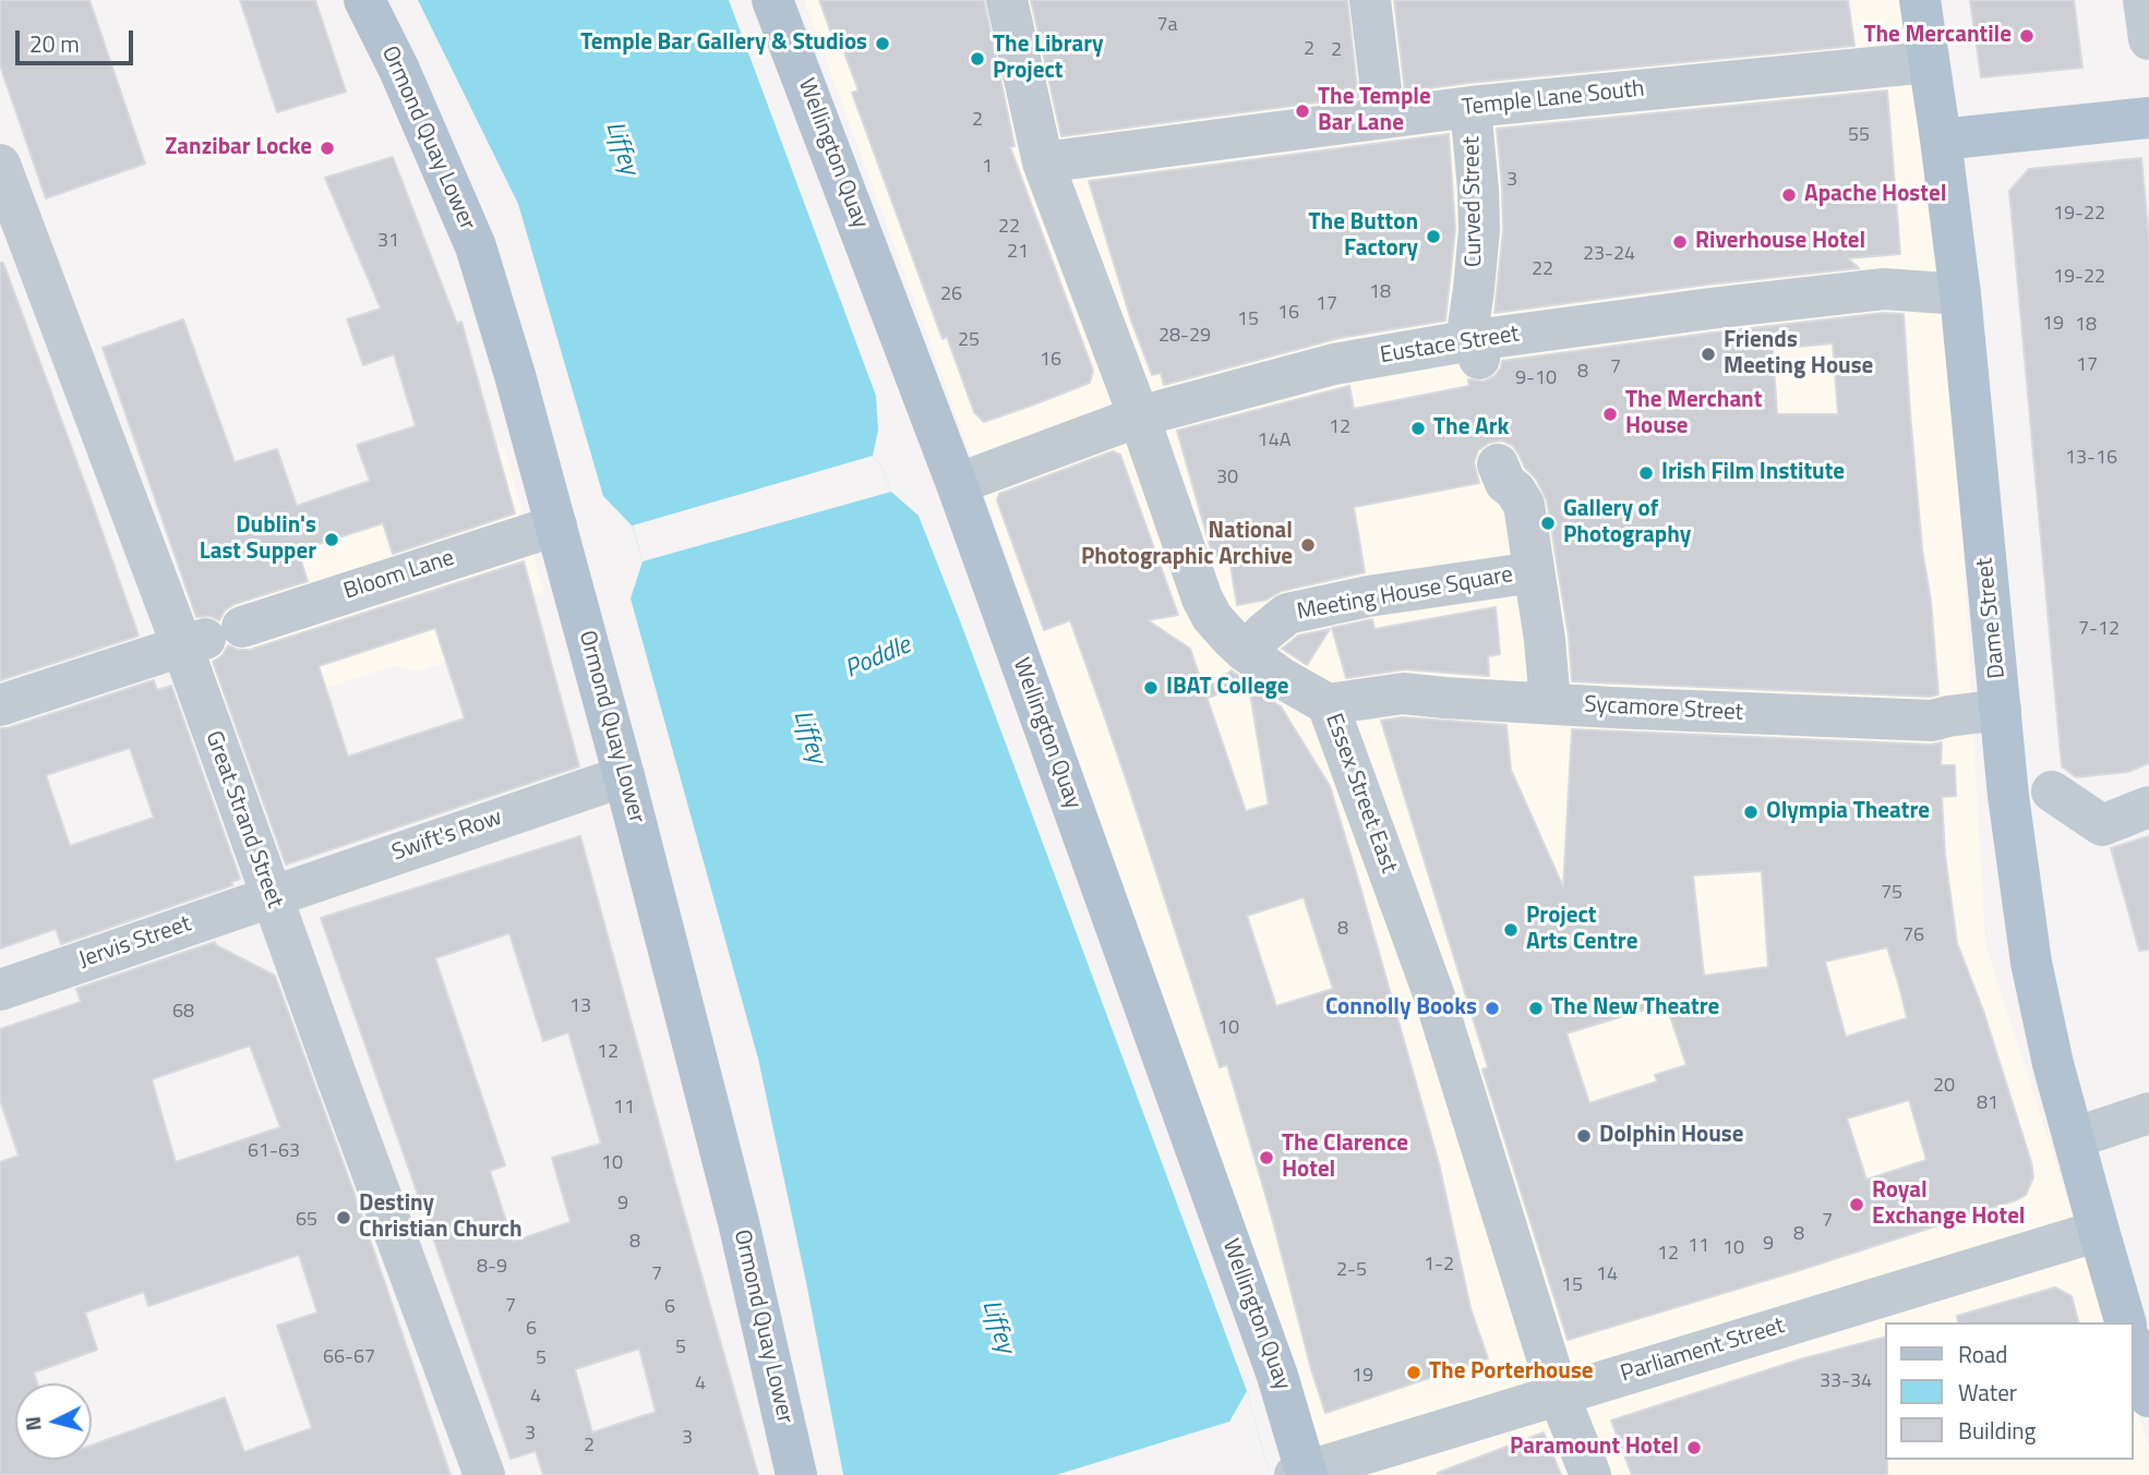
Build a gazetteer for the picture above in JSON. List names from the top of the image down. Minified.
{"streets":{"main road":["Ormond Quay Lower","Wellington Quay","Dame Street"],"street":["Temple Lane South","Curved Street","Eustace Street","Bloom Lane","Meeting House Square","Sycamore Street","Essex Street East","Great Strand Street","Swift's Row","Jervis Street","Parliament Street"]},"crossings":[["Temple Lane South","Curved Street"],["Temple Lane South","Dame Street"],["Temple Lane South","Essex Street East"],["Ormond Quay Lower","Bloom Lane"],["Ormond Quay Lower","Swift's Row"],["Wellington Quay","Eustace Street"],["Wellington Quay","Parliament Street"],["Curved Street","Eustace Street"],["Eustace Street","Dame Street"],["Eustace Street","Essex Street East"],["Bloom Lane","Great Strand Street"],["Meeting House Square","Sycamore Street"],["Meeting House Square","Essex Street East"],["Dame Street","Sycamore Street"],["Dame Street","Parliament Street"],["Sycamore Street","Essex Street East"],["Essex Street East","Parliament Street"],["Great Strand Street","Swift's Row"],["Great Strand Street","Jervis Street"],["Swift's Row","Jervis Street"]],"water":["Liffey","Poddle"],"places":["The Mercantile","Temple Bar Gallery & Studios","The Library Project","The Temple Bar Lane","Zanzibar Locke","Apache Hostel","The Button Factory","Riverhouse Hotel","Friends Meeting House","The Merchant House","The Ark","Irish Film Institute","Gallery of Photography","Dublin's Last Supper","National Photographic Archive","IBAT College","Olympia Theatre","Project Arts Centre","Connolly Books","The New Theatre","Dolphin House","The Clarence Hotel","Royal Exchange Hotel","Destiny Christian Church","The Porterhouse","Paramount Hotel"],"house_numbers":["7a","2","2","2","55","1","3","19-22","22","31","21","23-24","22","19-22","18","26","17","16","15","19","18","28-29","25","16","17","7","8","9-10","12","14A","13-16","30","7-12","75","8","76","13","68","10","12","20","81","11","61-63","10","9","65","7","8","8","9","11","10","12","1-2","8-9","2-5","7","14","15","7","6","6","5","66-67","5","19","33-34","4","4","3","3","2"],"legend":["Road","Water","Building"],"scale_bar":"20 m","north":"left"}
